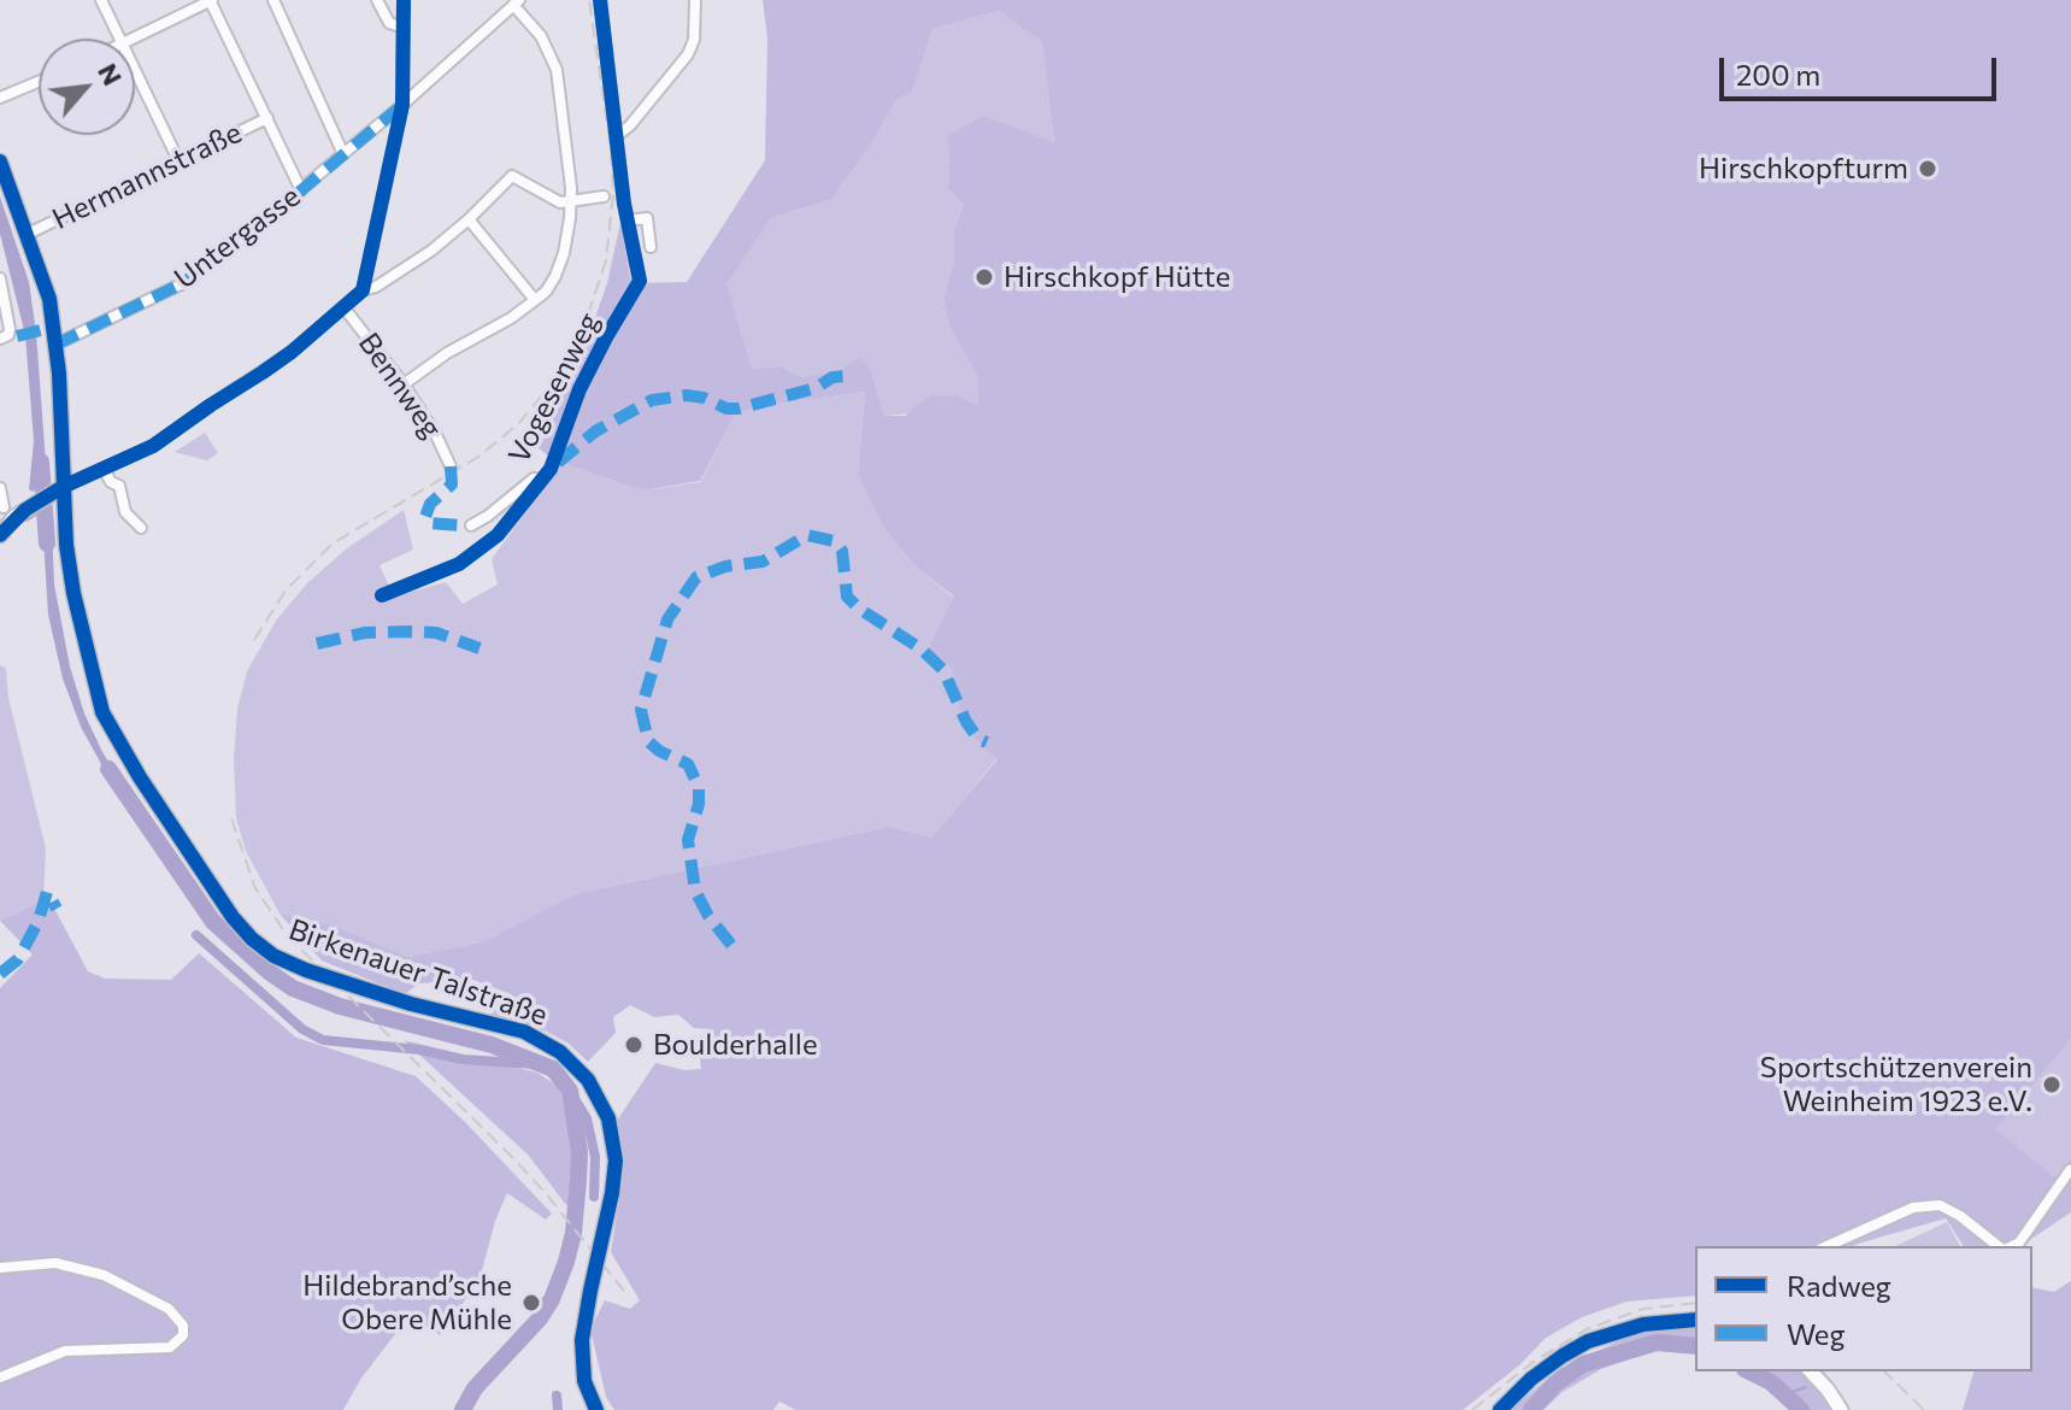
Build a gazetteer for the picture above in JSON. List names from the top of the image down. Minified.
{"streets":{"main road":["Birkenauer Talstraße"],"street":["Hermannstraße","Untergasse","Bennweg","Vogesenweg"]},"crossings":[["Hermannstraße","Birkenauer Talstraße"],["Untergasse","Birkenauer Talstraße"]],"places":["Hirschkopfturm","Hirschkopf Hütte","Boulderhalle","Sportschützenverein Weinheim 1923 e.V.","Hildebrand’sche Obere Mühle"],"legend":["Radweg","Weg"],"scale_bar":"200 m","north":"top right"}
